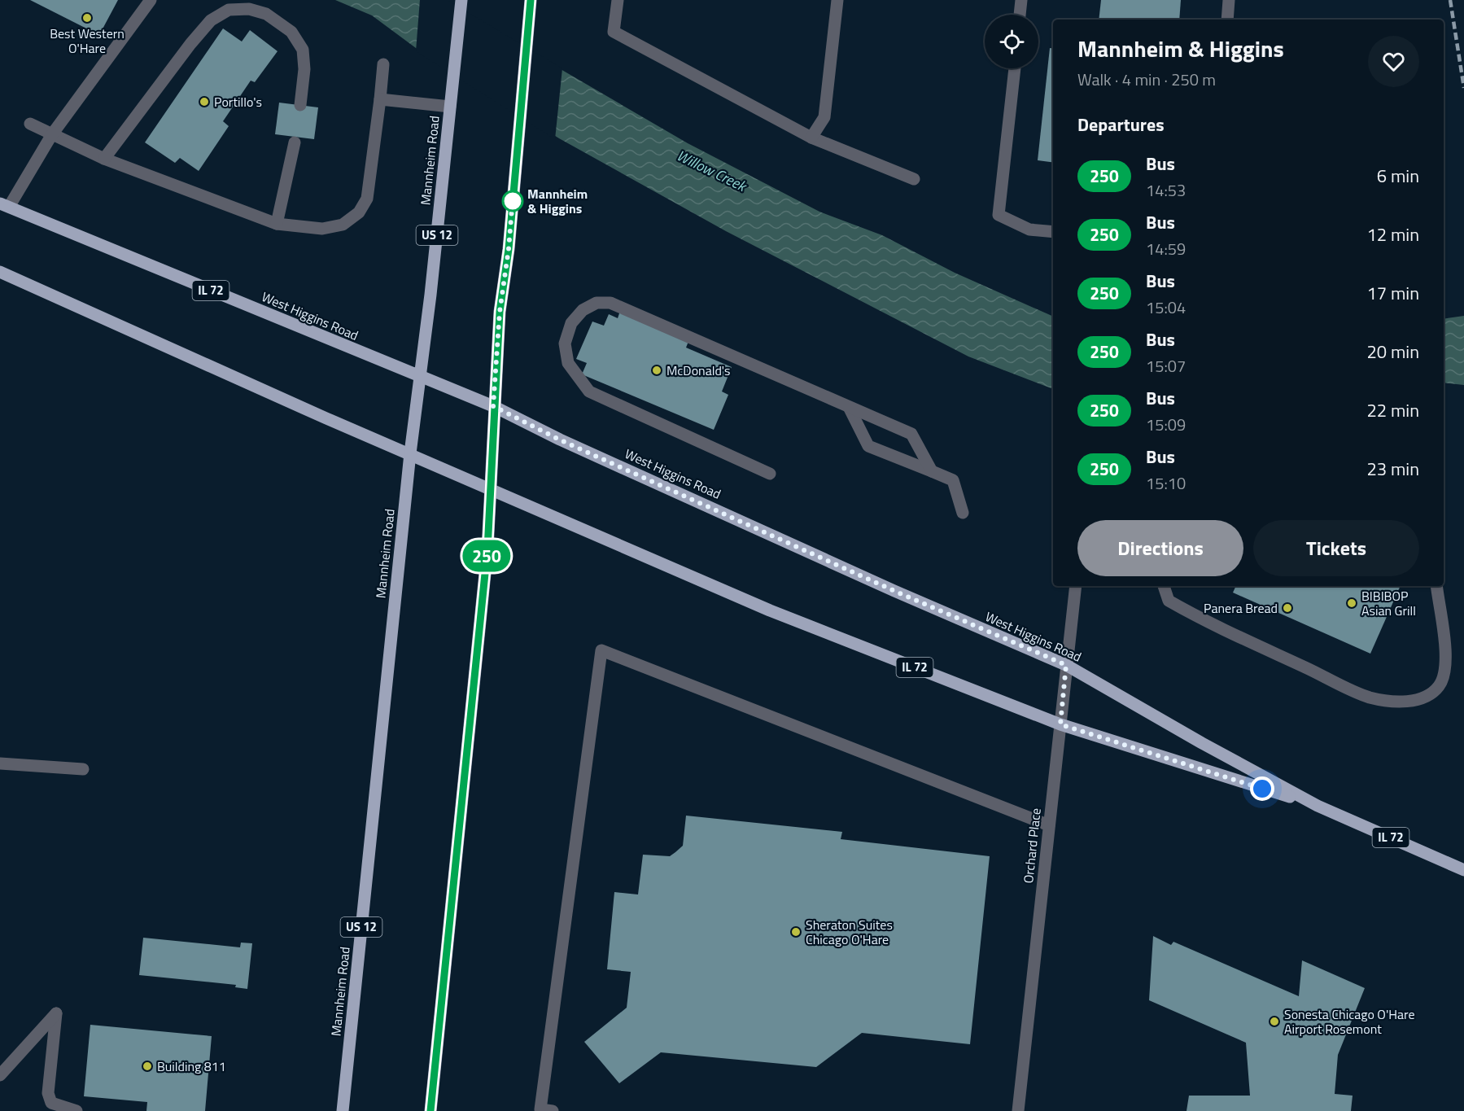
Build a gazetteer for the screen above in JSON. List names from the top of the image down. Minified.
{"streets":{"main road":["Mannheim Road","US 12","IL 72","West Higgins Road"],"lane":["Orchard Place"]},"crossings":[["Mannheim Road","West Higgins Road"],["West Higgins Road","Orchard Place"]],"water":["Willow Creek"],"places":["Best Western O'Hare","Portillo's","Mannheim & Higgins","McDonald's","BIBIBOP Asian Grill","Panera Bread","Sheraton Suites Chicago O'Hare","Sonesta Chicago O'Hare Airport Rosemont","Building 811"],"lines":["bus line 250"],"page":{"on_map":"250","heading":[["Mannheim & Higgins","Walk · 4 min · 250 m"],"Departures"],"list":[{"mark":"250","name":"Bus","note":"14:53","value":"6 min"},{"mark":"250","name":"Bus","note":"14:59","value":"12 min"},{"mark":"250","name":"Bus","note":"15:04","value":"17 min"},{"mark":"250","name":"Bus","note":"15:07","value":"20 min"},{"mark":"250","name":"Bus","note":"15:09","value":"22 min"},{"mark":"250","name":"Bus","note":"15:10","value":"23 min"}],"buttons":["Directions","Tickets"]}}
